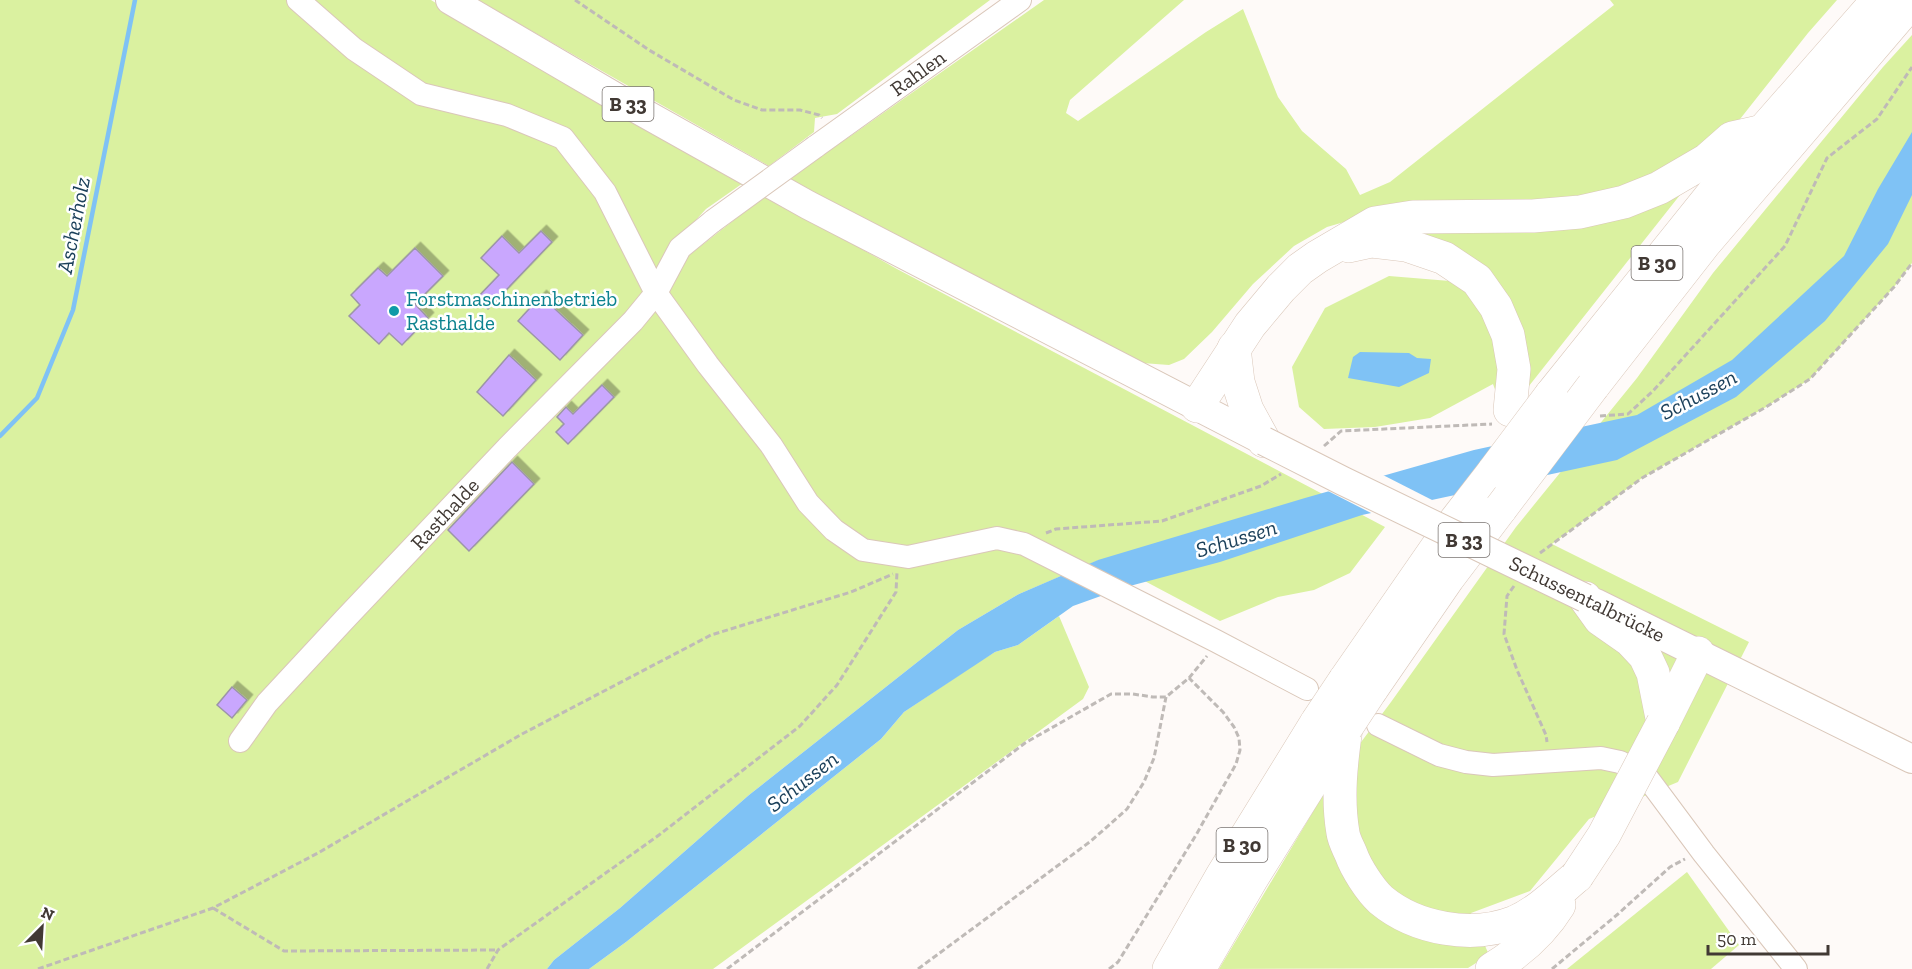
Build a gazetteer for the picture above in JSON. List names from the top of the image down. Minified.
{"streets":{"highway":["B 30"],"main road":["B 33","Schussentalbrücke"],"street":["Rahlen","Rasthalde"]},"crossings":[["Rahlen","Rasthalde"],["B 33","Schussentalbrücke"]],"water":["Ascherholz","Schussen"],"places":["Forstmaschinenbetrieb Rasthalde"],"scale_bar":"50 m","north":"top right"}
